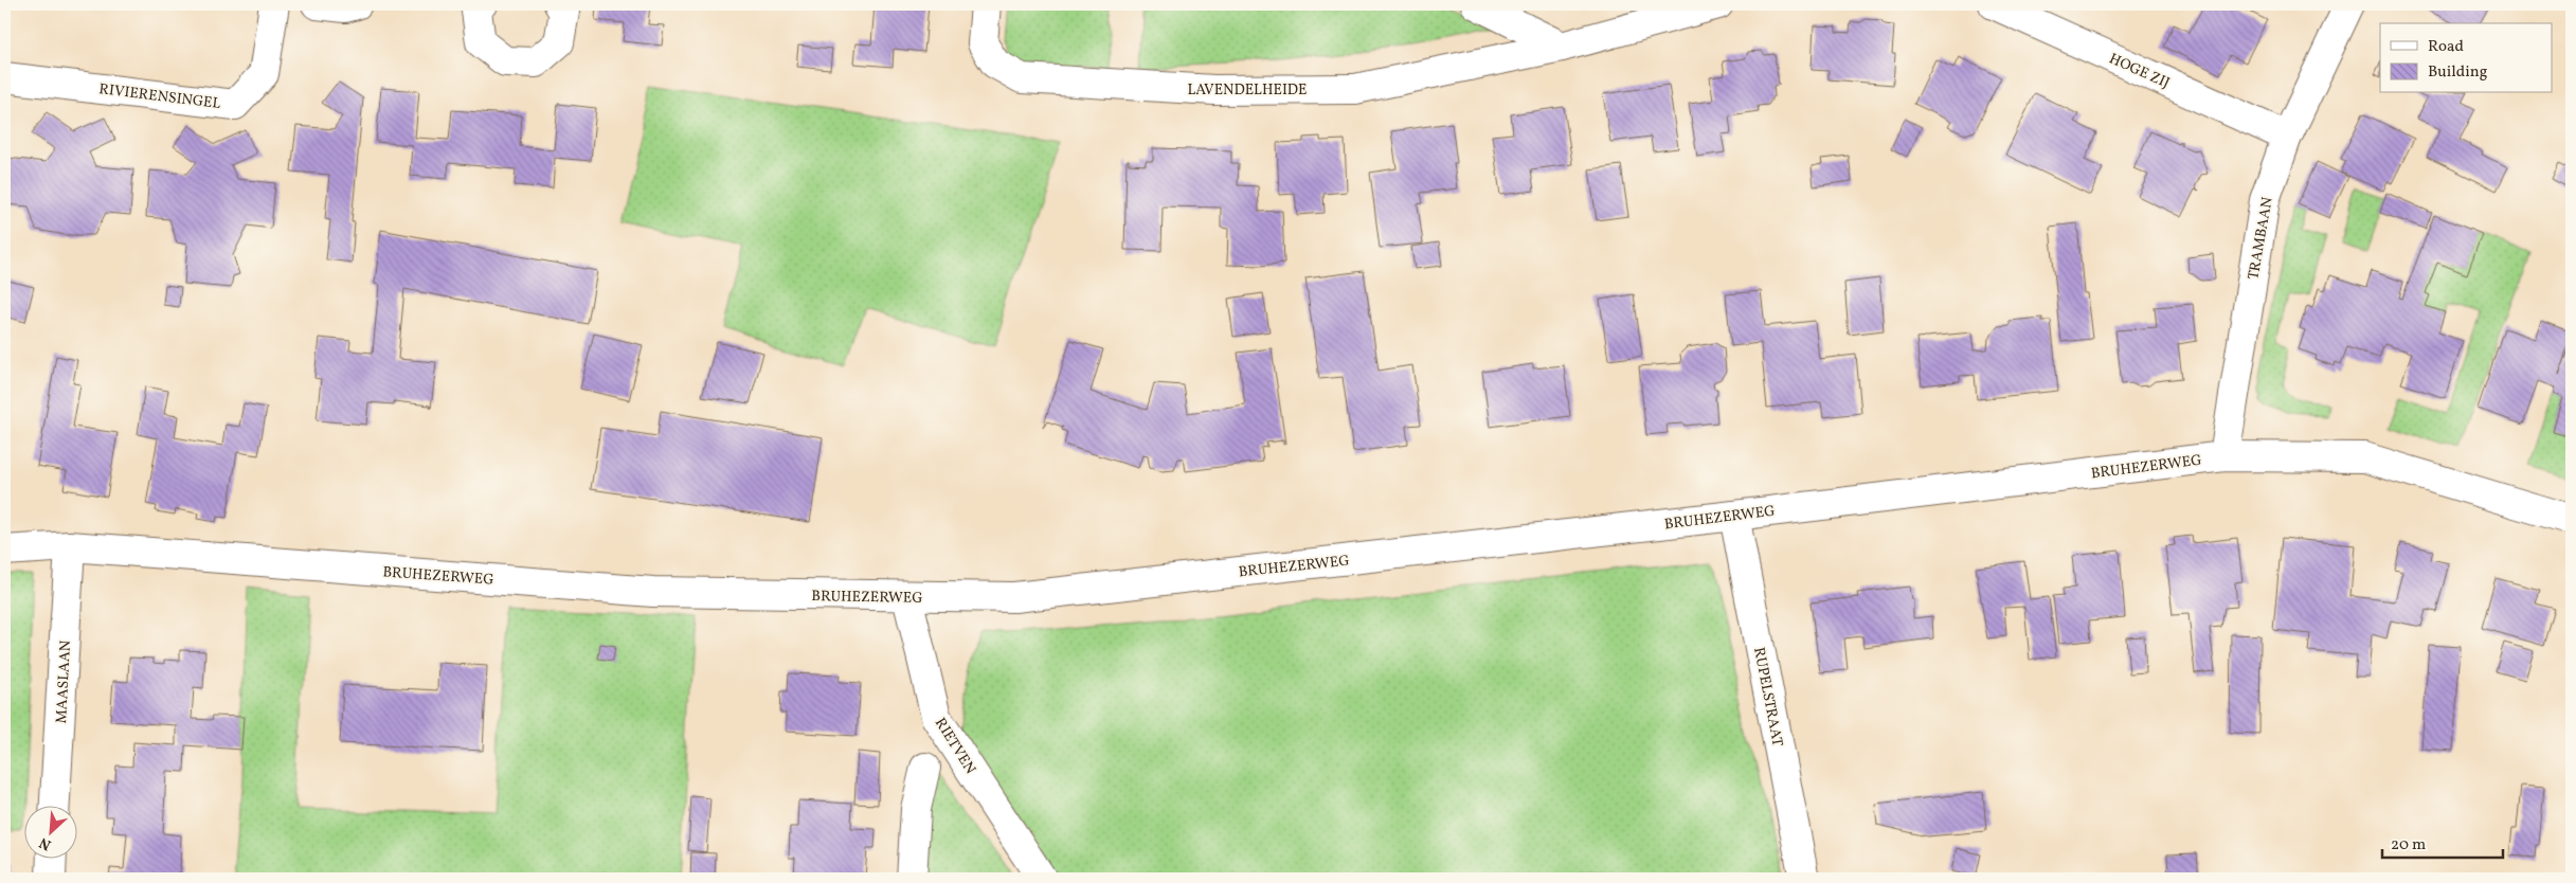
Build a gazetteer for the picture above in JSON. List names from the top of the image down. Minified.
{"streets":{"street":["HOGE ZIJ","LAVENDELHEIDE","RIVIERENSINGEL","TRAMBAAN","BRUHEZERWEG","MAASLAAN","RUPELSTRAAT","RIETVEN"]},"crossings":[["HOGE ZIJ","TRAMBAAN"],["TRAMBAAN","BRUHEZERWEG"],["BRUHEZERWEG","MAASLAAN"],["BRUHEZERWEG","RUPELSTRAAT"],["BRUHEZERWEG","RIETVEN"]],"legend":["Road","Building"],"scale_bar":"20 m","north":"bottom left"}
